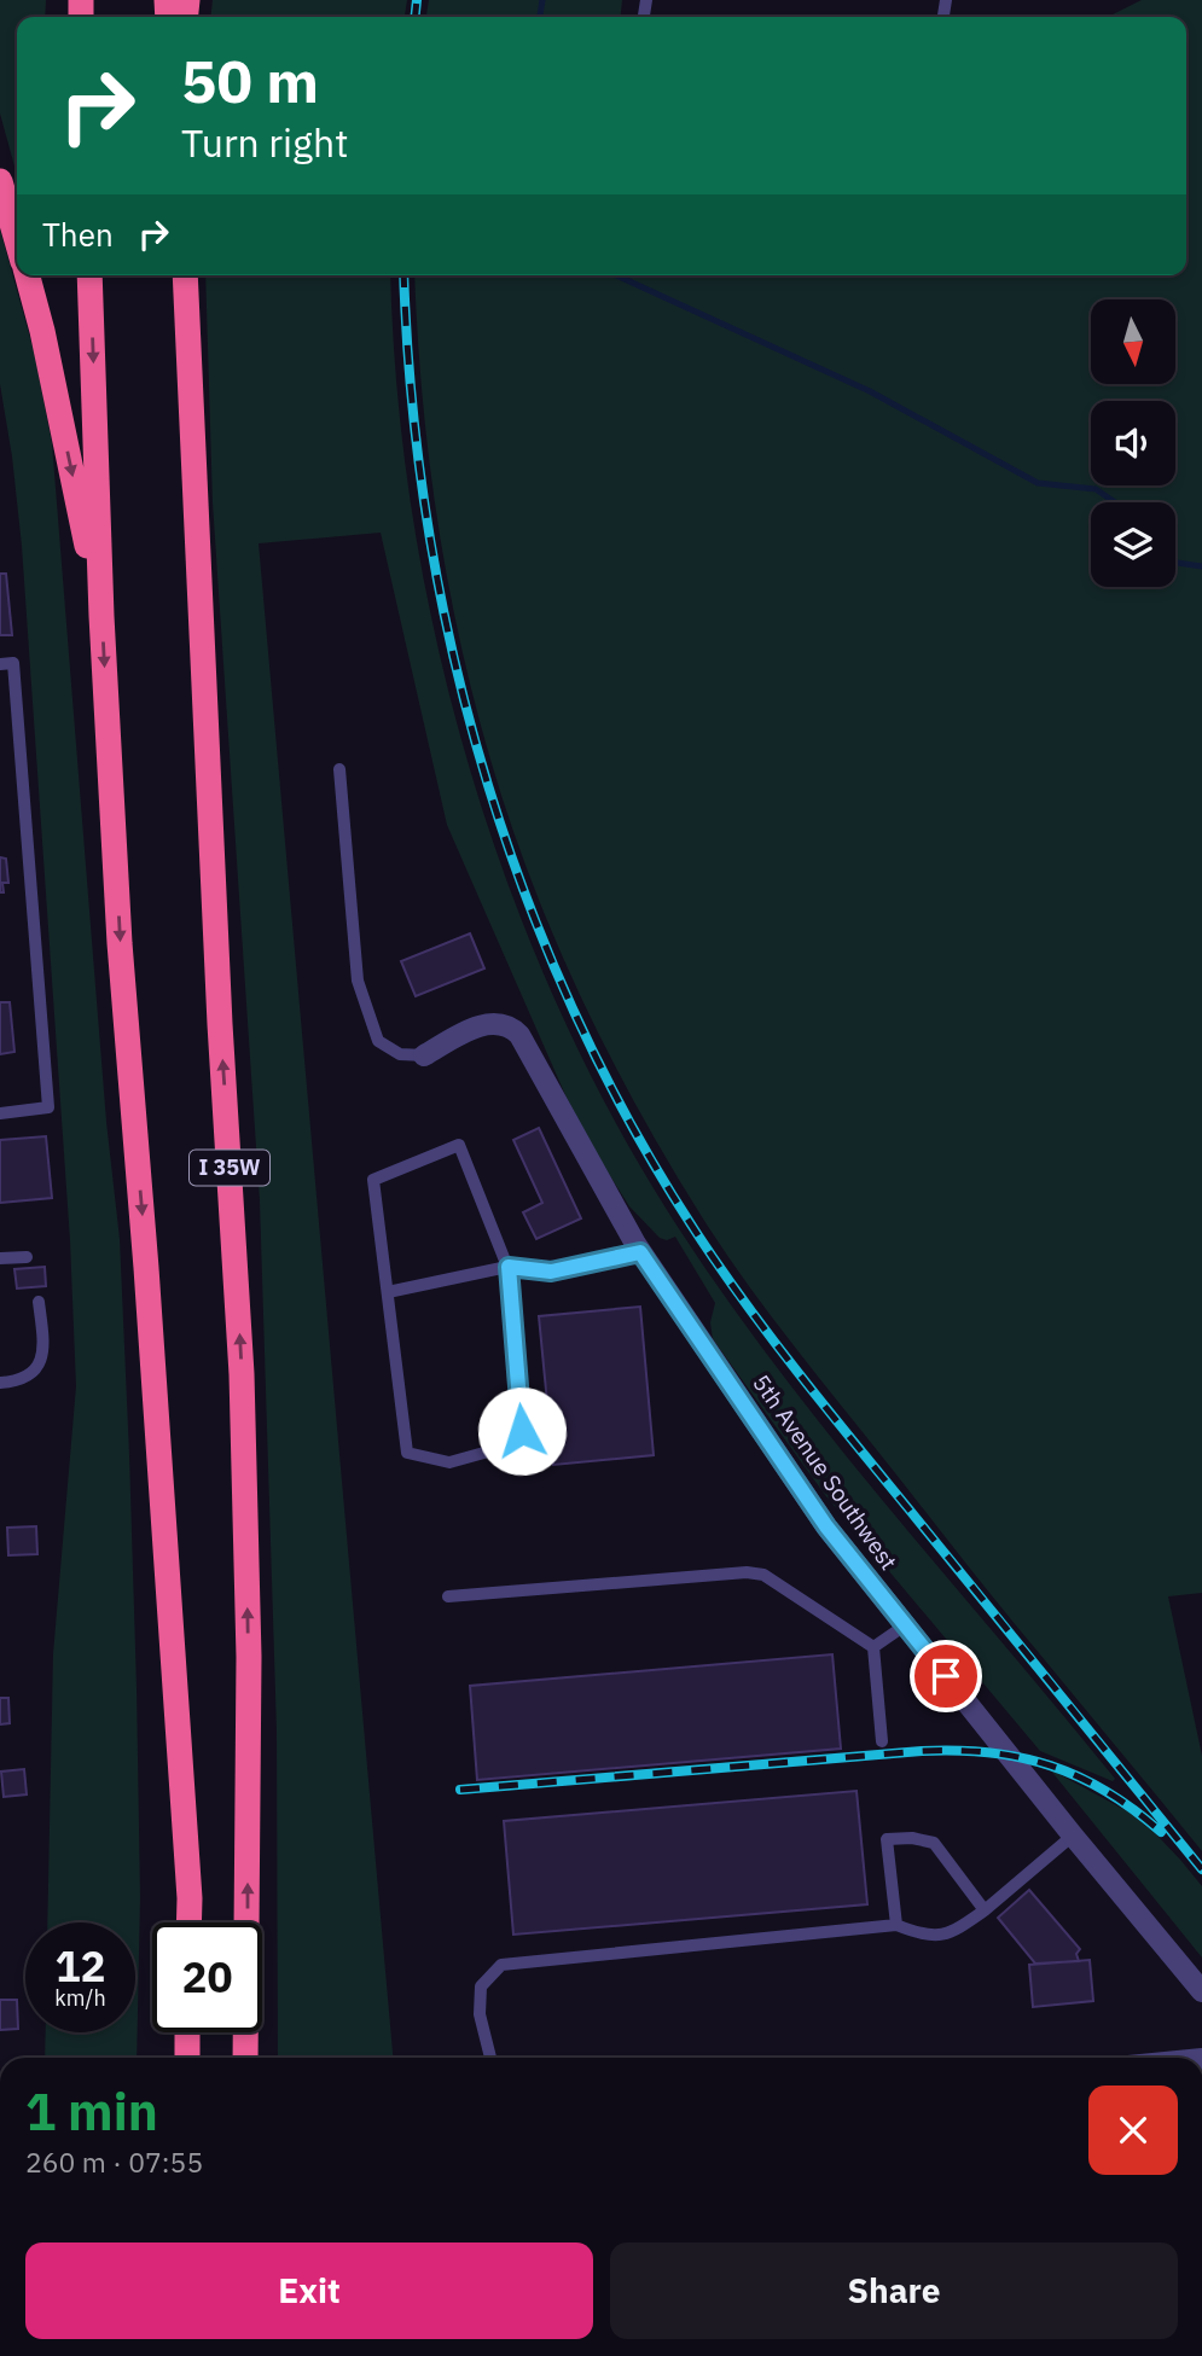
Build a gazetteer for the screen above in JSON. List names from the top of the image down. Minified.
{"streets":{"highway":["I 35W"],"street":["5th Avenue Southwest"]},"north":"bottom","page":{"turn":["50 m","Turn right"],"then":"Then","speed":"12 km/h","limit":"20","heading":["1 min","260 m · 07:55"],"buttons":["Exit","Share"]}}
